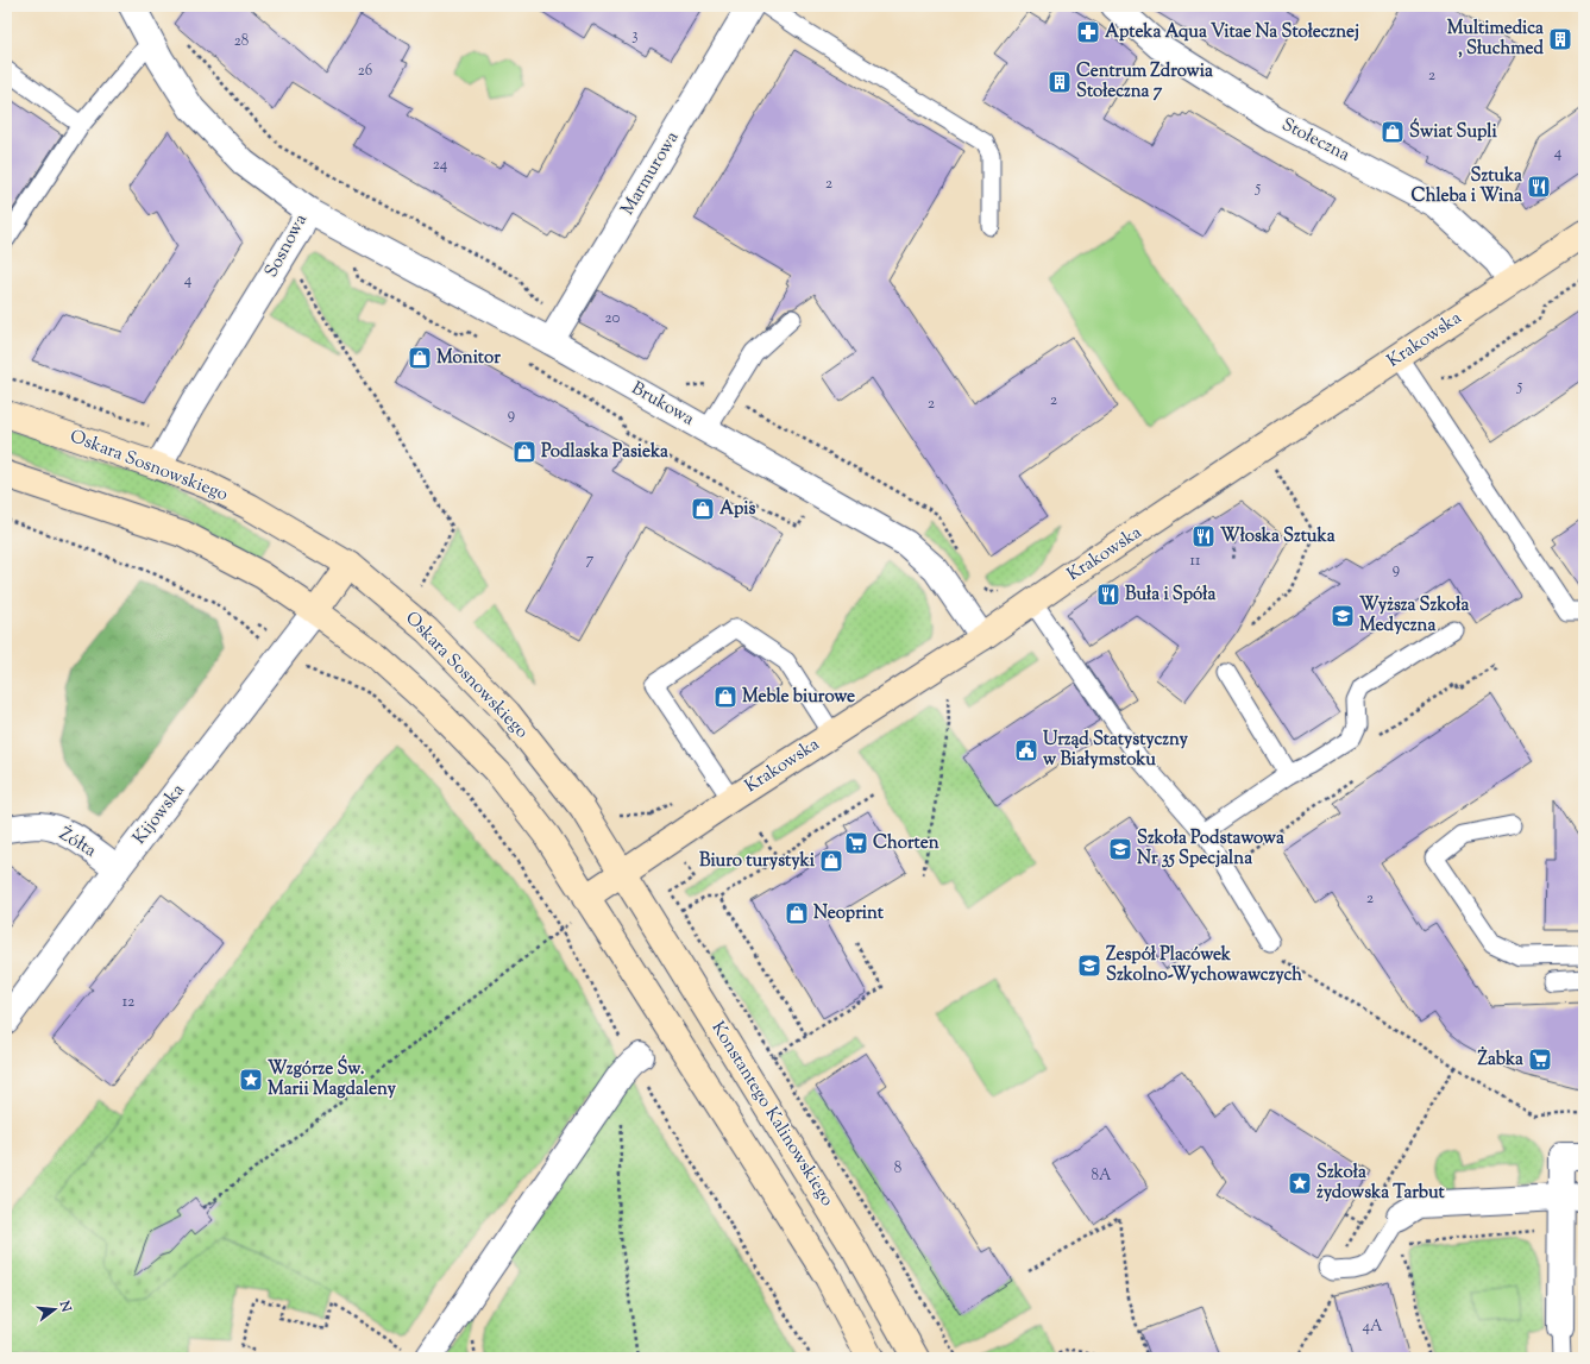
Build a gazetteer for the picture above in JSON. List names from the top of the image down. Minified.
{"streets":{"street":["Stołeczna","Marmurowa","Sosnowa","Krakowska","Brukowa","Oskara Sosnowskiego","Kijowska","Żółta","Konstantego Kalinowskiego"]},"crossings":[["Stołeczna","Krakowska"],["Marmurowa","Brukowa"],["Sosnowa","Brukowa"],["Sosnowa","Oskara Sosnowskiego"],["Krakowska","Brukowa"],["Krakowska","Oskara Sosnowskiego"],["Krakowska","Konstantego Kalinowskiego"],["Oskara Sosnowskiego","Konstantego Kalinowskiego"],["Kijowska","Żółta"]],"places":{"pharmacy":["Apteka Aqua Vitae Na Stołecznej"],"building":["Multimedica , Słuchmed","Centrum Zdrowia Stołeczna 7"],"shop":["Świat Supli","Monitor","Podlaska Pasieka","Apis","Meble biurowe","Biuro turystyki","Neoprint"],"restaurant":["Sztuka Chleba i Wina","Włoska Sztuka","Buła i Spóła"],"school or university":["Wyższa Szkoła Medyczna","Szkoła Podstawowa Nr 35 Specjalna","Zespół Placówek Szkolno-Wychowawczych"],"public building":["Urząd Statystyczny w Białymstoku"],"supermarket":["Chorten","Żabka"],"place":["Wzgórze Św. Marii Magdaleny","Szkoła żydowska Tarbut"]},"house_numbers":["3","28","26","2","4","24","2","5","4","20","5","2","2","9","7","11","9","2","12","8","8A","4A"],"north":"right"}
